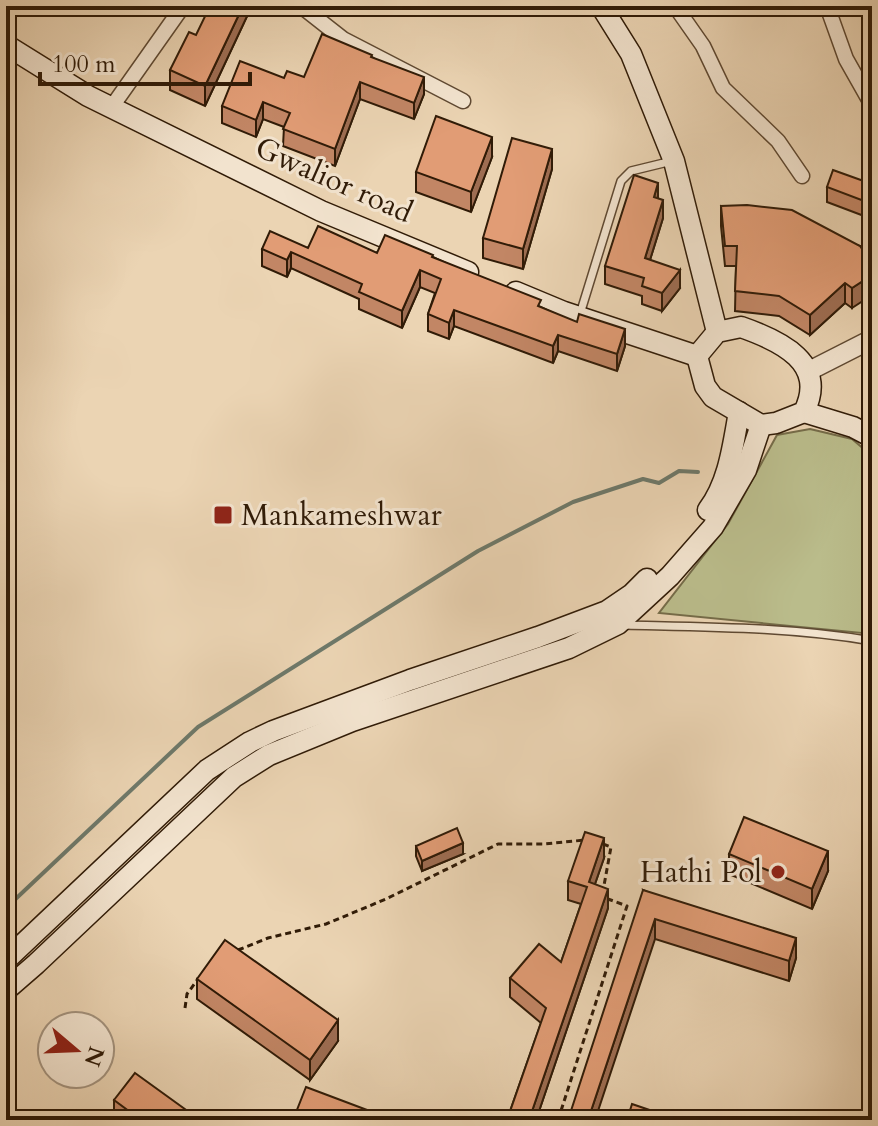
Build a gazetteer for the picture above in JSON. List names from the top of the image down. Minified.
{"streets":{"main road":["Gwalior road"]},"places":{"transit":["Mankameshwar"],"other":["Hathi Pol"]},"scale_bar":"100 m","north":"right"}
